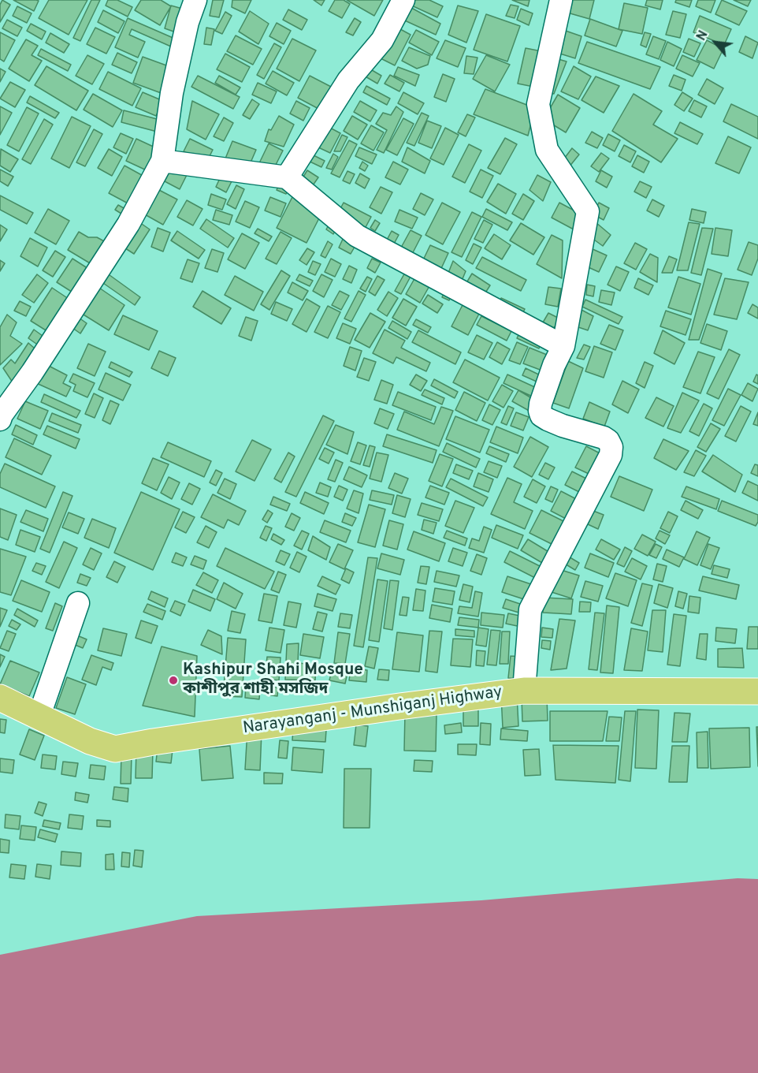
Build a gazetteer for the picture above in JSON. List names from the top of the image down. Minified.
{"streets":{"main road":["Narayanganj - Munshiganj Highway"]},"places":["Kashipur Shahi Mosque কাশীপুর শাহী মসজিদ"],"north":"top left"}
